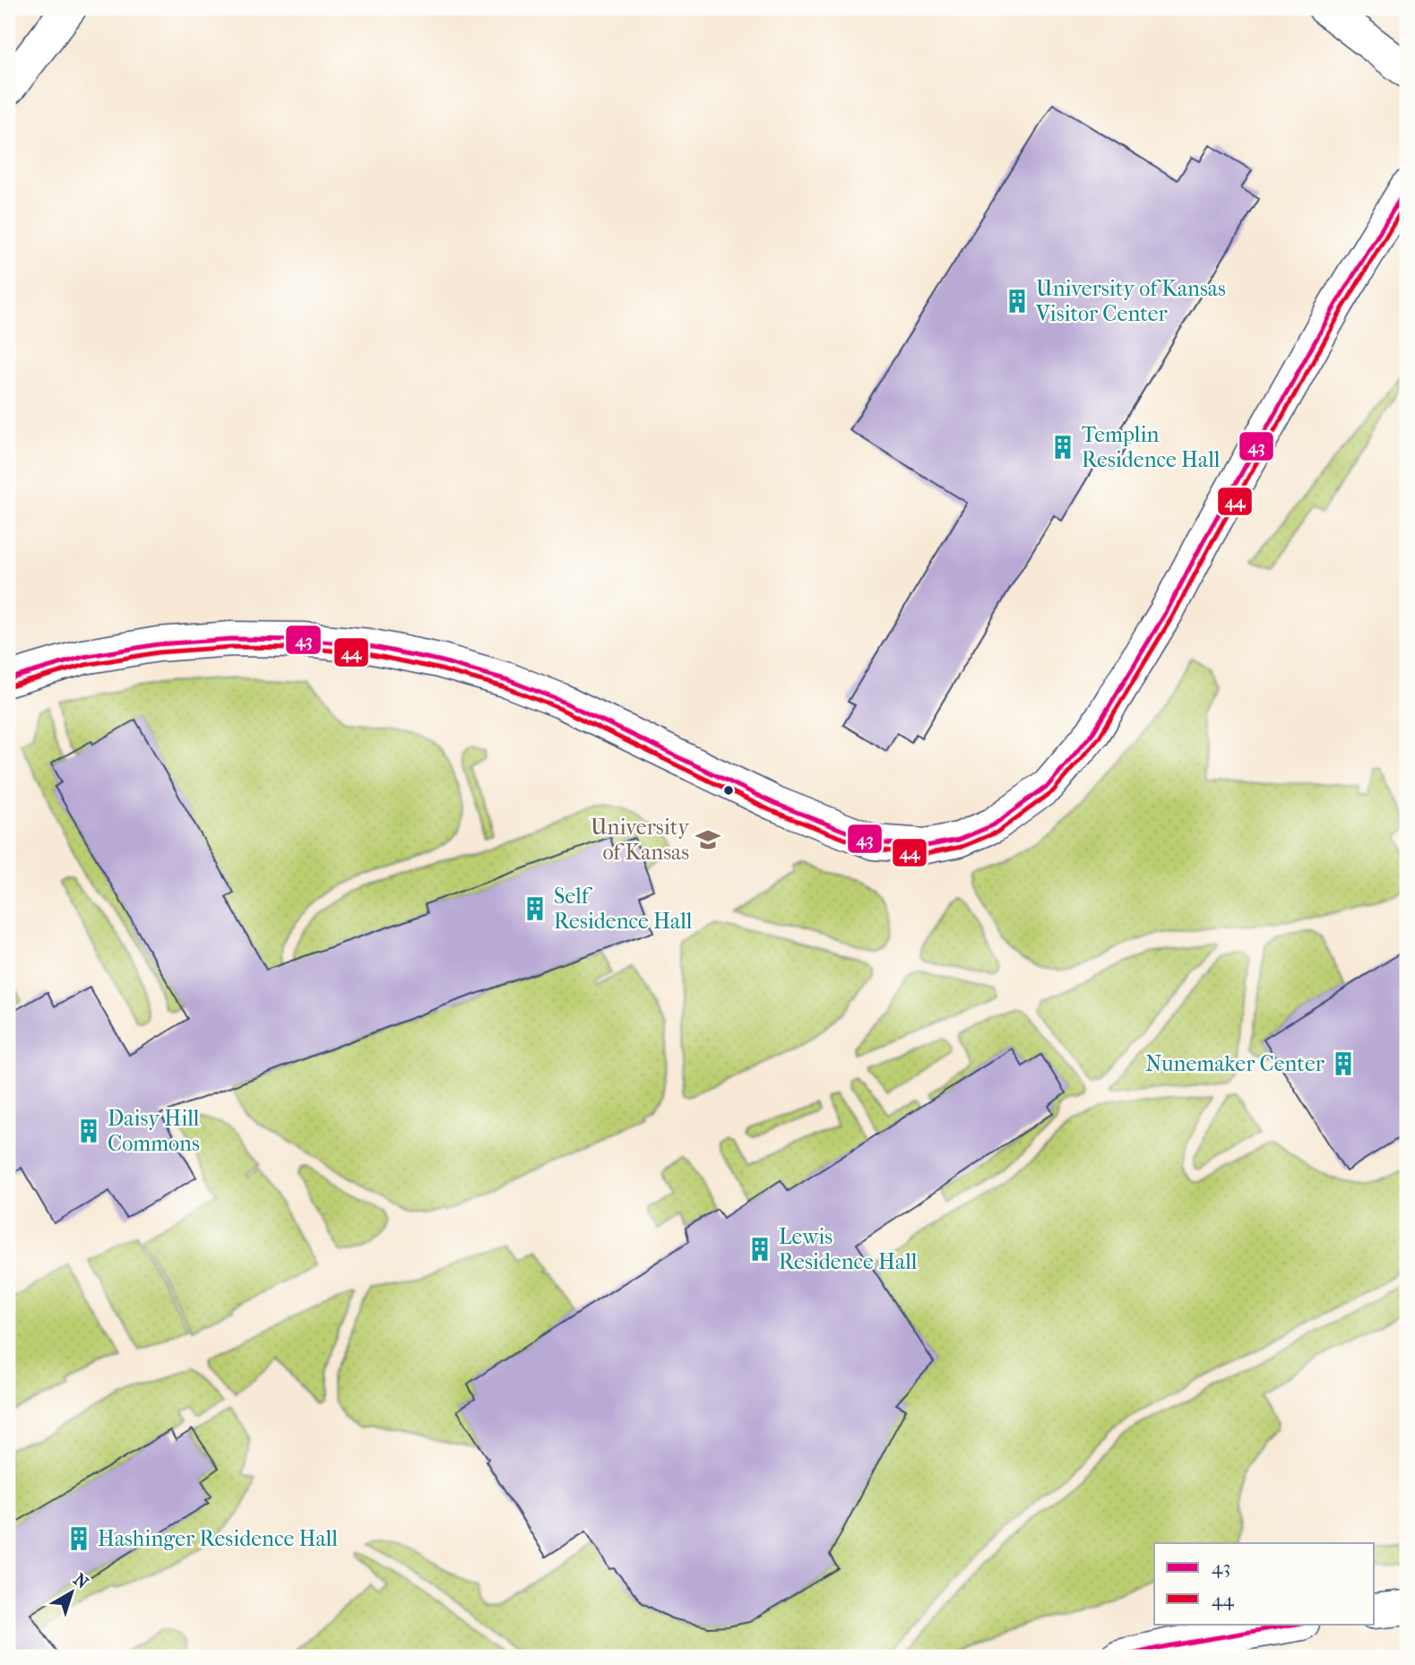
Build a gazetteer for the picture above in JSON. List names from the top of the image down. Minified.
{"places":{"building":["University of Kansas Visitor Center","Templin Residence Hall","Self Residence Hall","Nunemaker Center","Daisy Hill Commons","Lewis Residence Hall","Hashinger Residence Hall"],"school or university":["University of Kansas"]},"lines":["transit line 43","transit line 44"],"legend":["43","44"],"north":"top right"}
